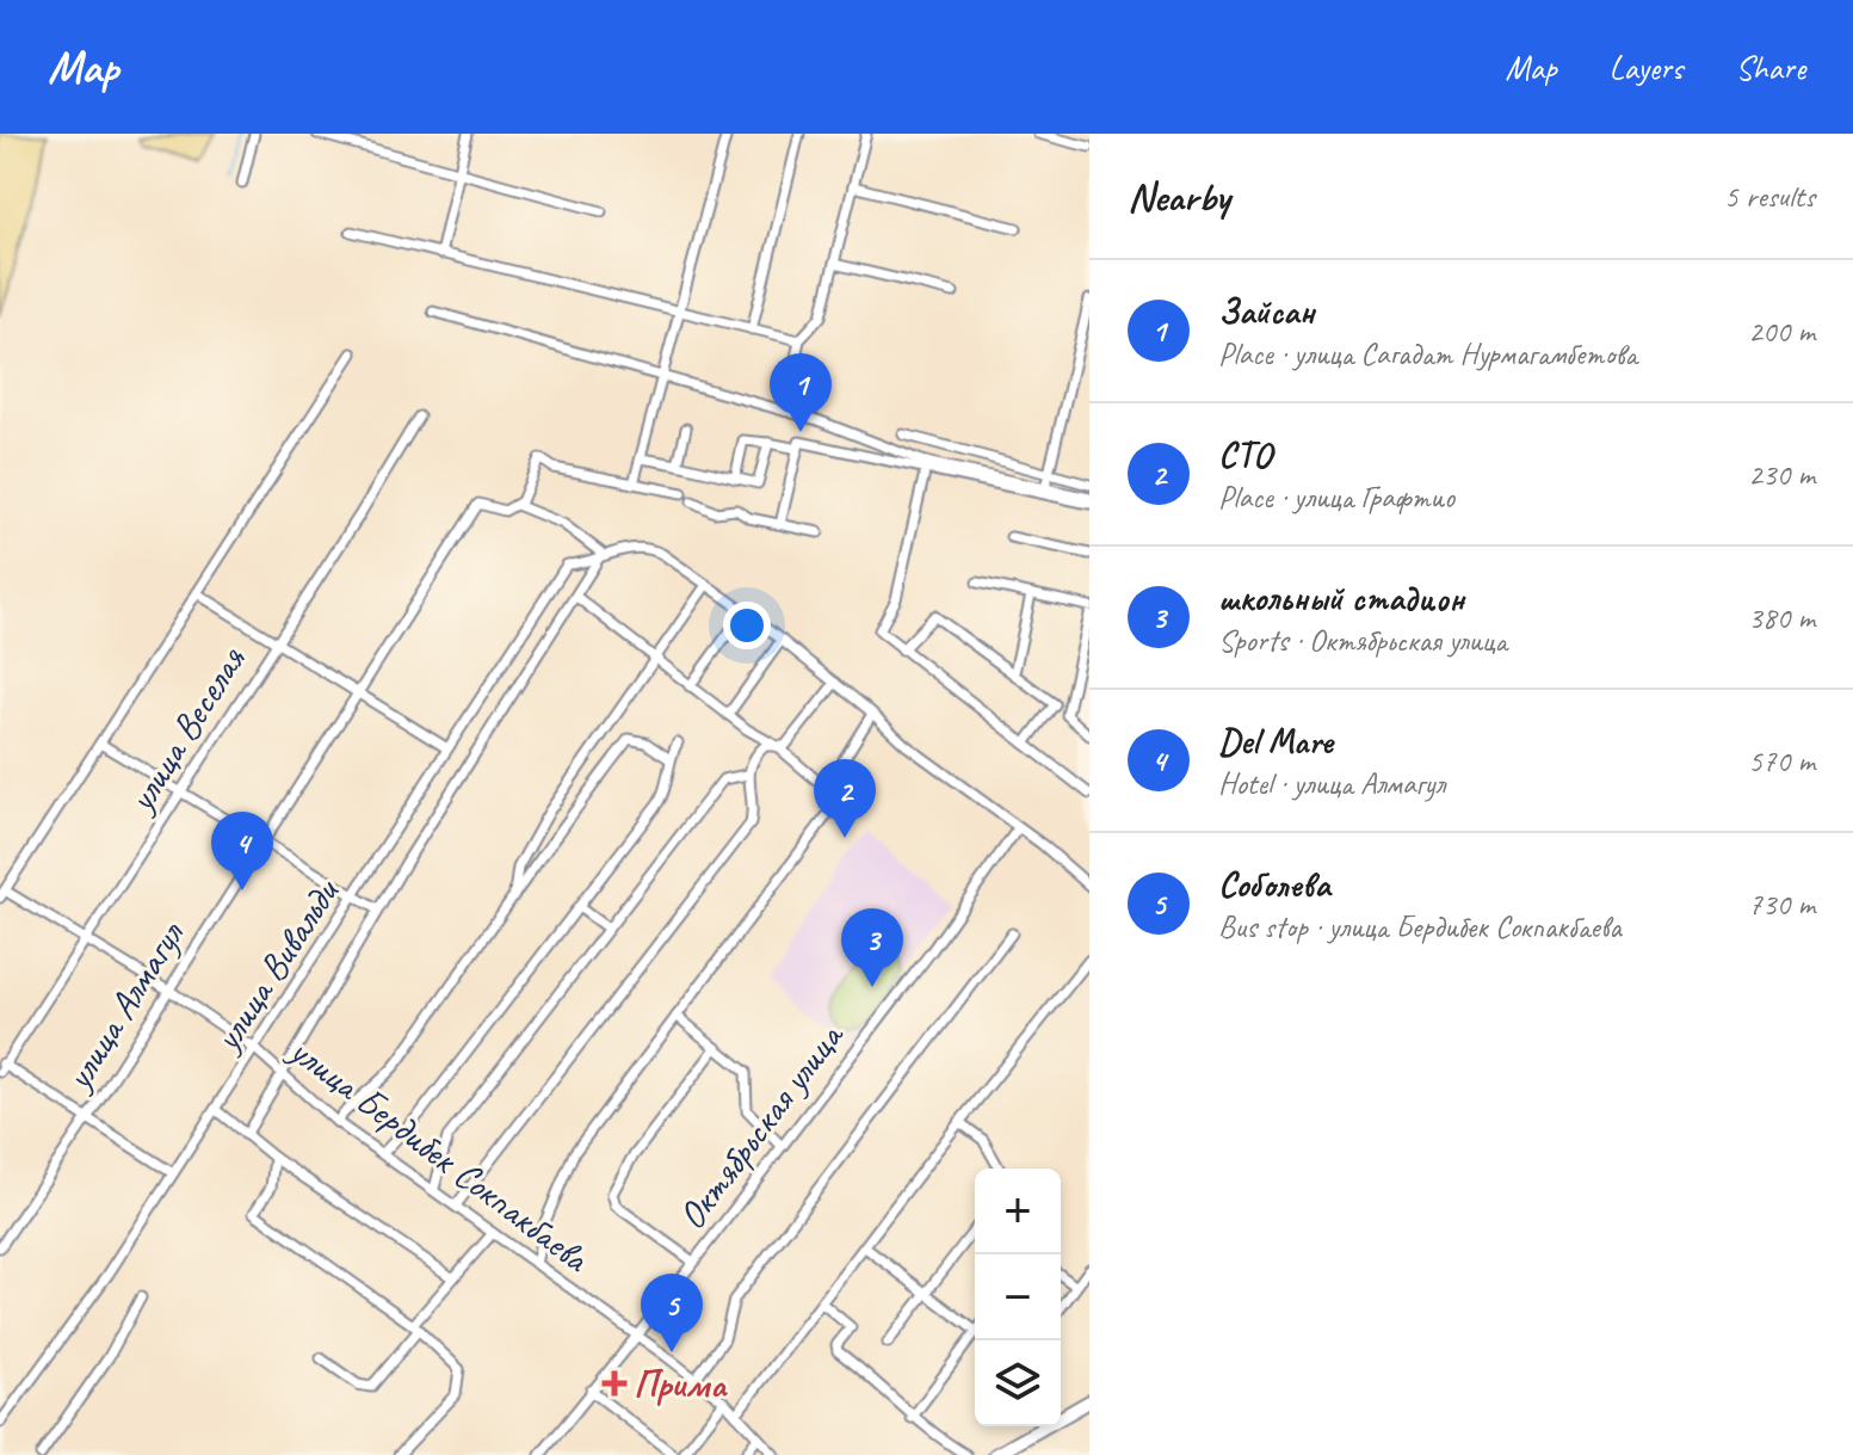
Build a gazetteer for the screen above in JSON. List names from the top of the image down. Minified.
{"streets":{"street":["улица Веселая","улица Вивальди","улица Алмагул","Октябрьская улица","улица Бердибек Сокпакбаева"]},"crossings":[["улица Веселая","улица Бердибек Сокпакбаева"],["улица Вивальди","Октябрьская улица"],["улица Вивальди","улица Бердибек Сокпакбаева"],["улица Алмагул","улица Бердибек Сокпакбаева"],["Октябрьская улица","улица Бердибек Сокпакбаева"]],"places":{"health":["Прима"]},"page":{"header":"Map","nav":["Map","Layers","Share"],"heading":["Nearby","5 results"],"list":[{"mark":"1","name":"Зайсан","note":"Place · улица Сагадат Нурмагамбетова","value":"200 m"},{"mark":"2","name":"СТО","note":"Place · улица Графтио","value":"230 m"},{"mark":"3","name":"школьный стадион","note":"Sports · Октябрьская улица","value":"380 m"},{"mark":"4","name":"Del Mare","note":"Hotel · улица Алмагул","value":"570 m"},{"mark":"5","name":"Соболева","note":"Bus stop · улица Бердибек Сокпакбаева","value":"730 m"}],"pins":["1","2","4","3","5"],"map_buttons":["+","−"]}}
